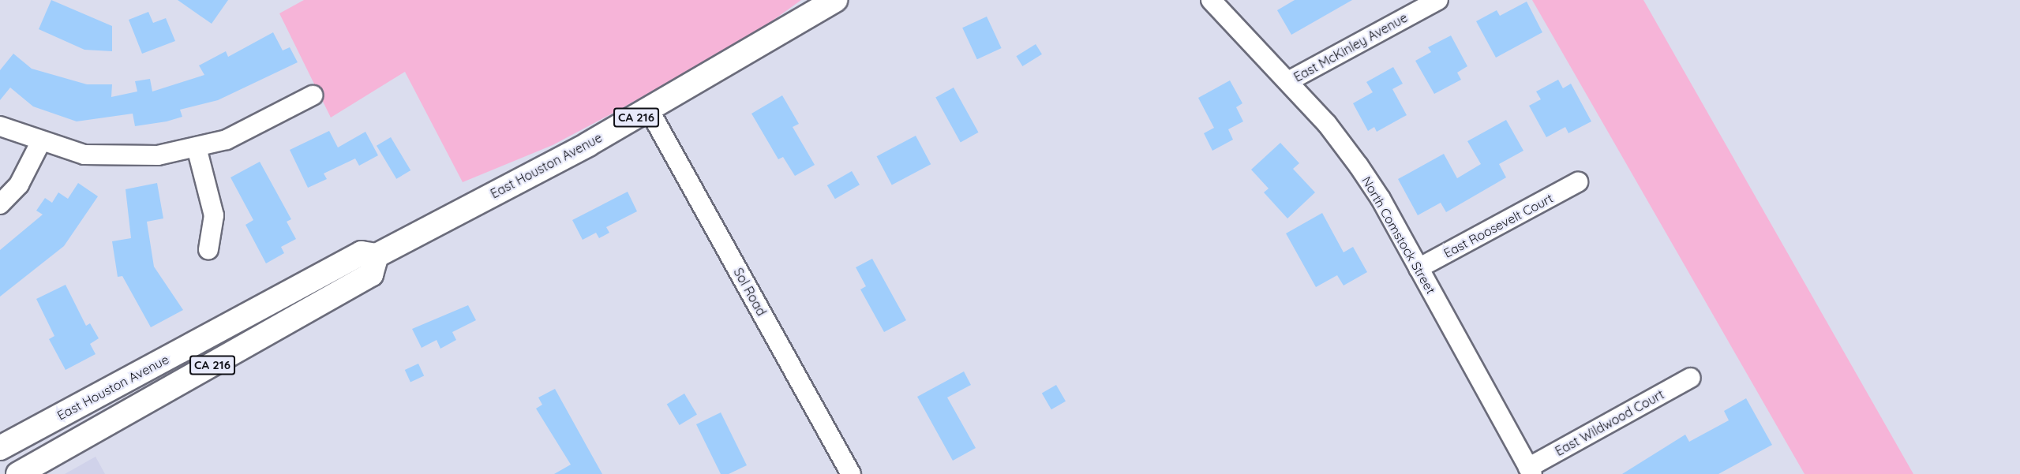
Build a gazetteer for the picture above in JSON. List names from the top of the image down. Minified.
{"streets":{"main road":["CA 216","East Houston Avenue"],"street":["East McKinley Avenue","East Roosevelt Court","North Comstock Street","Sol Road","East Wildwood Court"]},"crossings":[["East McKinley Avenue","North Comstock Street"],["CA 216","East Houston Avenue"],["East Houston Avenue","Sol Road"],["East Roosevelt Court","North Comstock Street"],["North Comstock Street","East Wildwood Court"]]}
